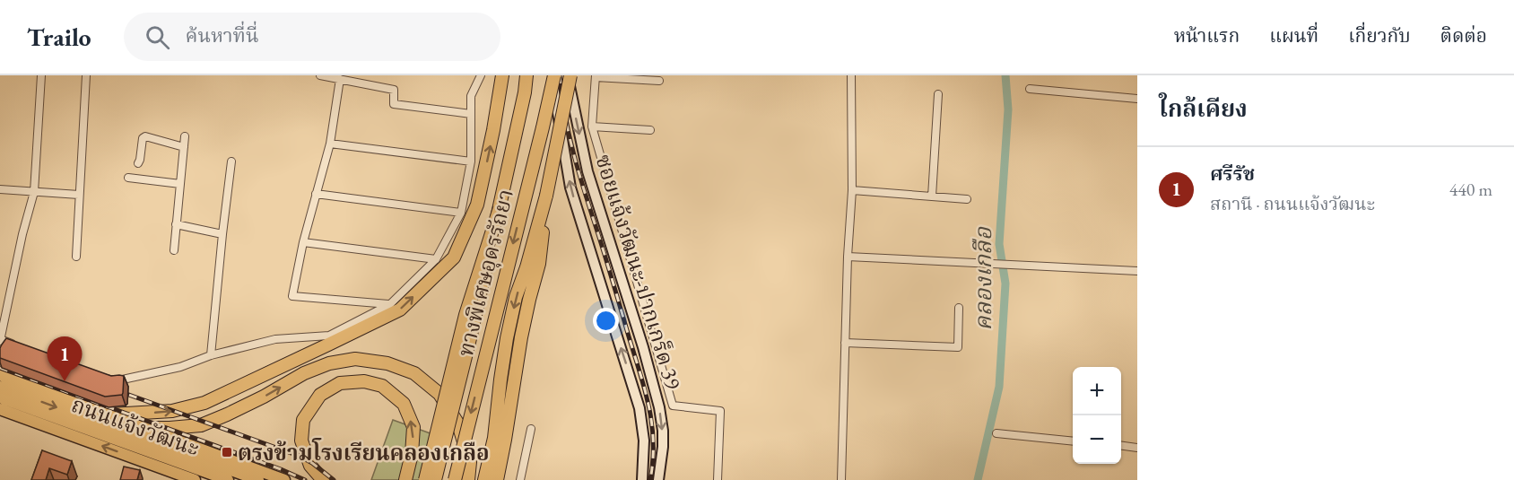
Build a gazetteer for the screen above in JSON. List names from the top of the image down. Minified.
{"streets":{"highway":["ทางพิเศษอุดรรัถยา"],"main road":["ซอยแจ้งวัฒนะ-ปากเกร็ด 39","ถนนแจ้งวัฒนะ"]},"crossings":[["ซอยแจ้งวัฒนะ-ปากเกร็ด 39","ทางพิเศษอุดรรัถยา"]],"water":["คลองเกลือ"],"places":{"transit":["ตรงข้ามโรงเรียนคลองเกลือ"]},"page":{"header":"Trailo","search":"ค้นหาที่นี่","nav":["หน้าแรก","แผนที่","เกี่ยวกับ","ติดต่อ"],"heading":"ใกล้เคียง","list":[{"mark":"1","name":"ศรีรัช","note":"สถานี · ถนนแจ้งวัฒนะ","value":"440 m"}],"pins":"1","map_buttons":["+","−"]}}
